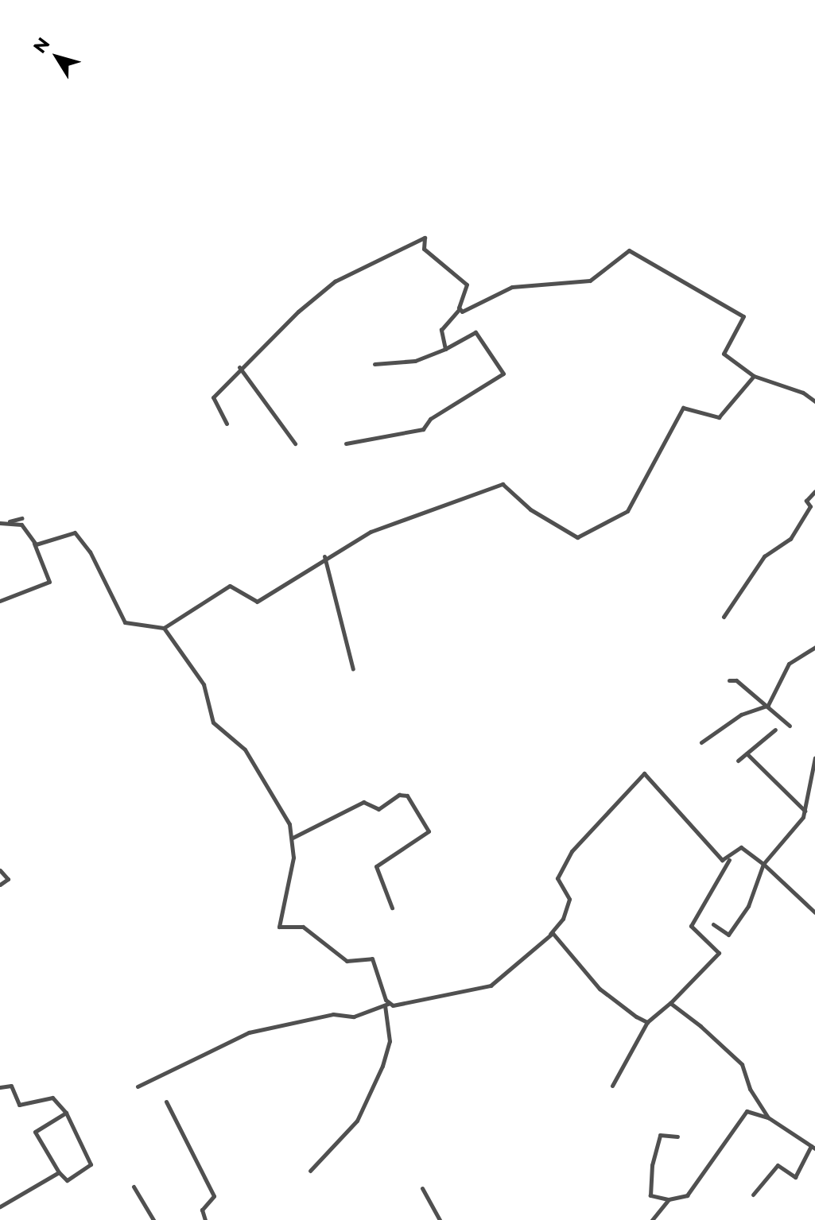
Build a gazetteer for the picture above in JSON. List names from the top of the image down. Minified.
{"north":"top left"}
